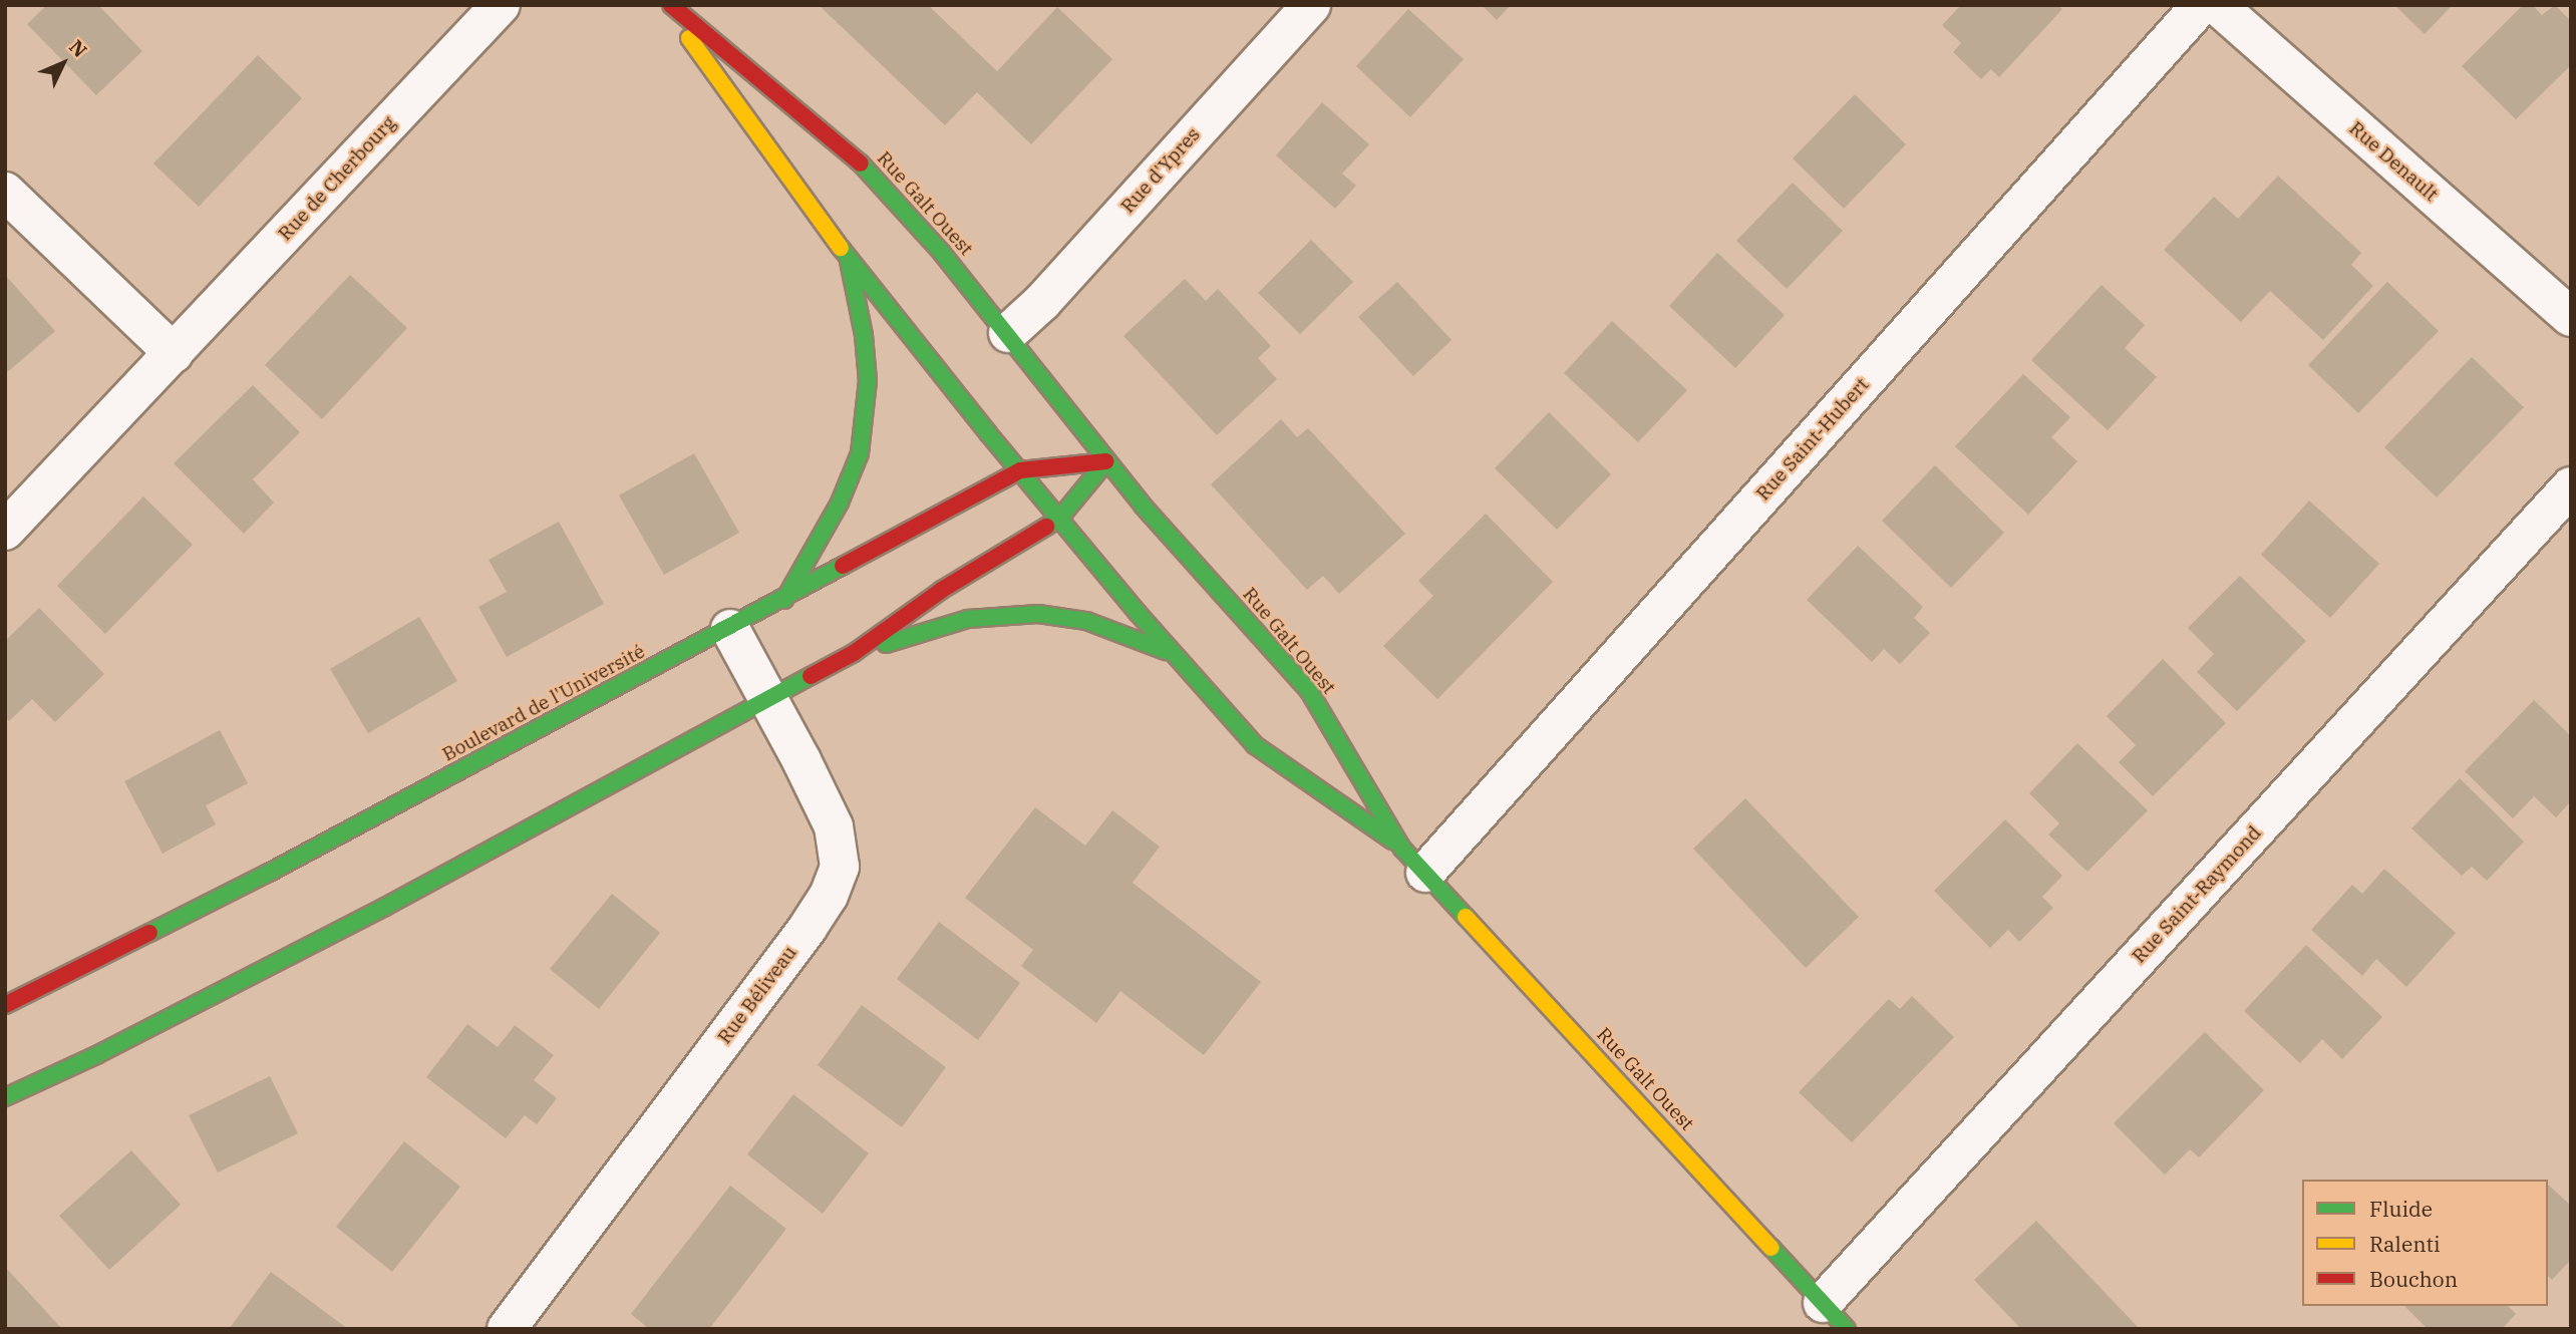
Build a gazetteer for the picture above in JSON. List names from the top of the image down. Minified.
{"streets":{"main road":["Rue Galt Ouest","Boulevard de l'Université"],"street":["Rue Denault","Rue d'Ypres","Rue de Cherbourg","Rue Saint-Hubert","Rue Saint-Raymond","Rue Béliveau"]},"crossings":[["Rue d'Ypres","Rue Galt Ouest"],["Rue Galt Ouest","Rue Saint-Hubert"],["Rue Galt Ouest","Boulevard de l'Université"],["Rue Galt Ouest","Rue Saint-Raymond"],["Boulevard de l'Université","Rue Béliveau"]],"legend":["Fluide","Ralenti","Bouchon"],"north":"top right"}
